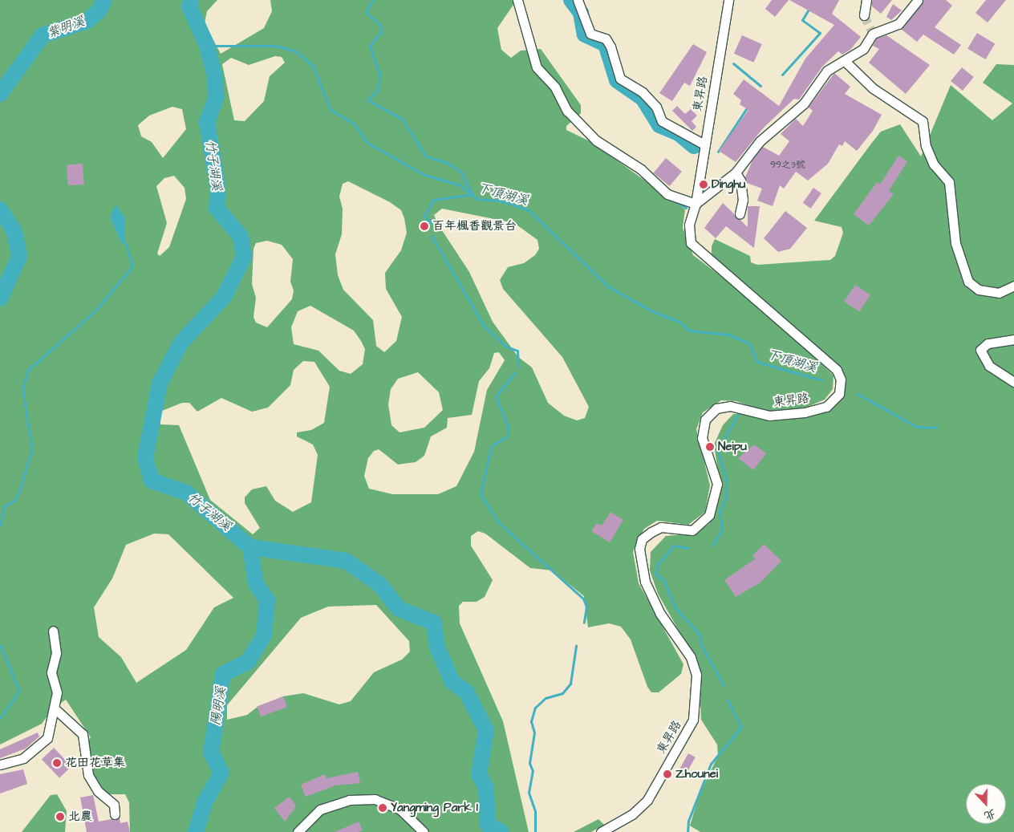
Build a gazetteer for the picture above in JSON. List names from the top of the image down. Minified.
{"streets":{"street":["東昇路"]},"water":["紫明溪","竹子湖溪","下頂湖溪","陽明溪"],"places":["Dinghu","百年楓香觀景台","Neipu","花田花草集","Zhounei","Yangming Park 1","北農"],"house_numbers":["99之3號"],"north":"bottom"}
